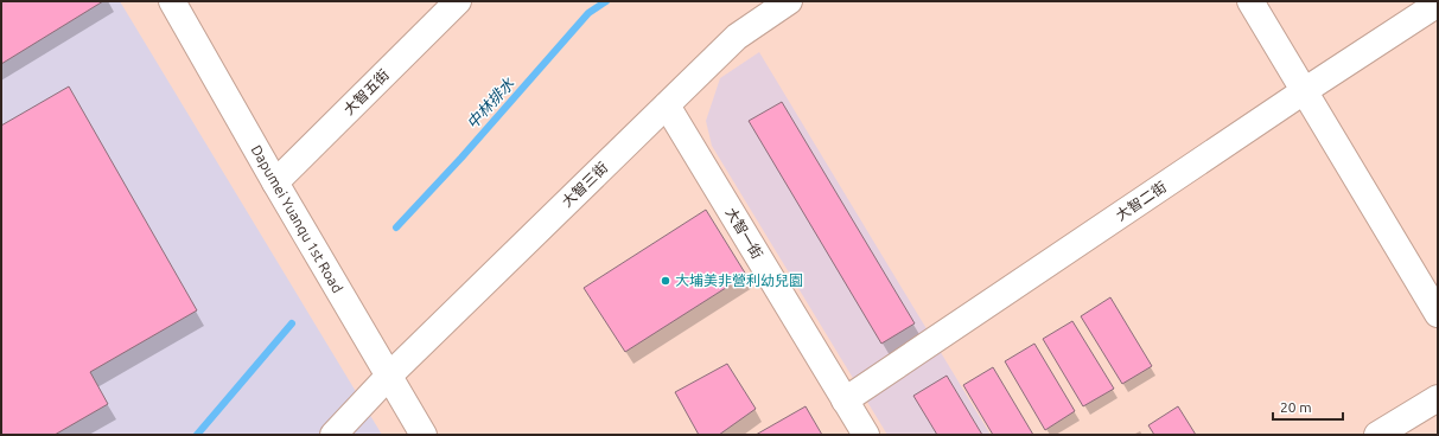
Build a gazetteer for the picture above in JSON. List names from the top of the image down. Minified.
{"streets":{"street":["大智五街","大智三街","大智二街","Dapumei Yuanqu 1st Road","大智一街"]},"crossings":[["大智五街","Dapumei Yuanqu 1st Road"],["大智三街","Dapumei Yuanqu 1st Road"],["大智三街","大智一街"],["大智二街","大智一街"]],"water":["中林排水"],"places":["大埔美非營利幼兒園"],"scale_bar":"20 m"}
